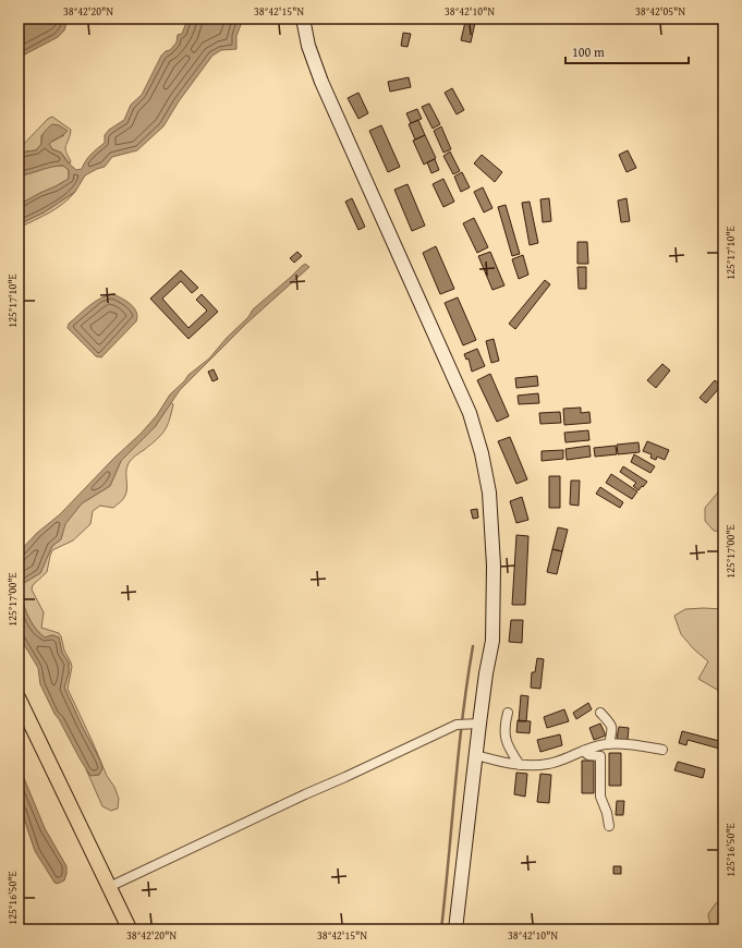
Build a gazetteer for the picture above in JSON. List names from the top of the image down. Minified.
{"scale_bar":"100 m","coordinates":["38°42'20\"N","38°42'15\"N","38°42'10\"N","38°42'05\"N","125°17'10\"E","125°17'00\"E","125°16'50\"E"]}
